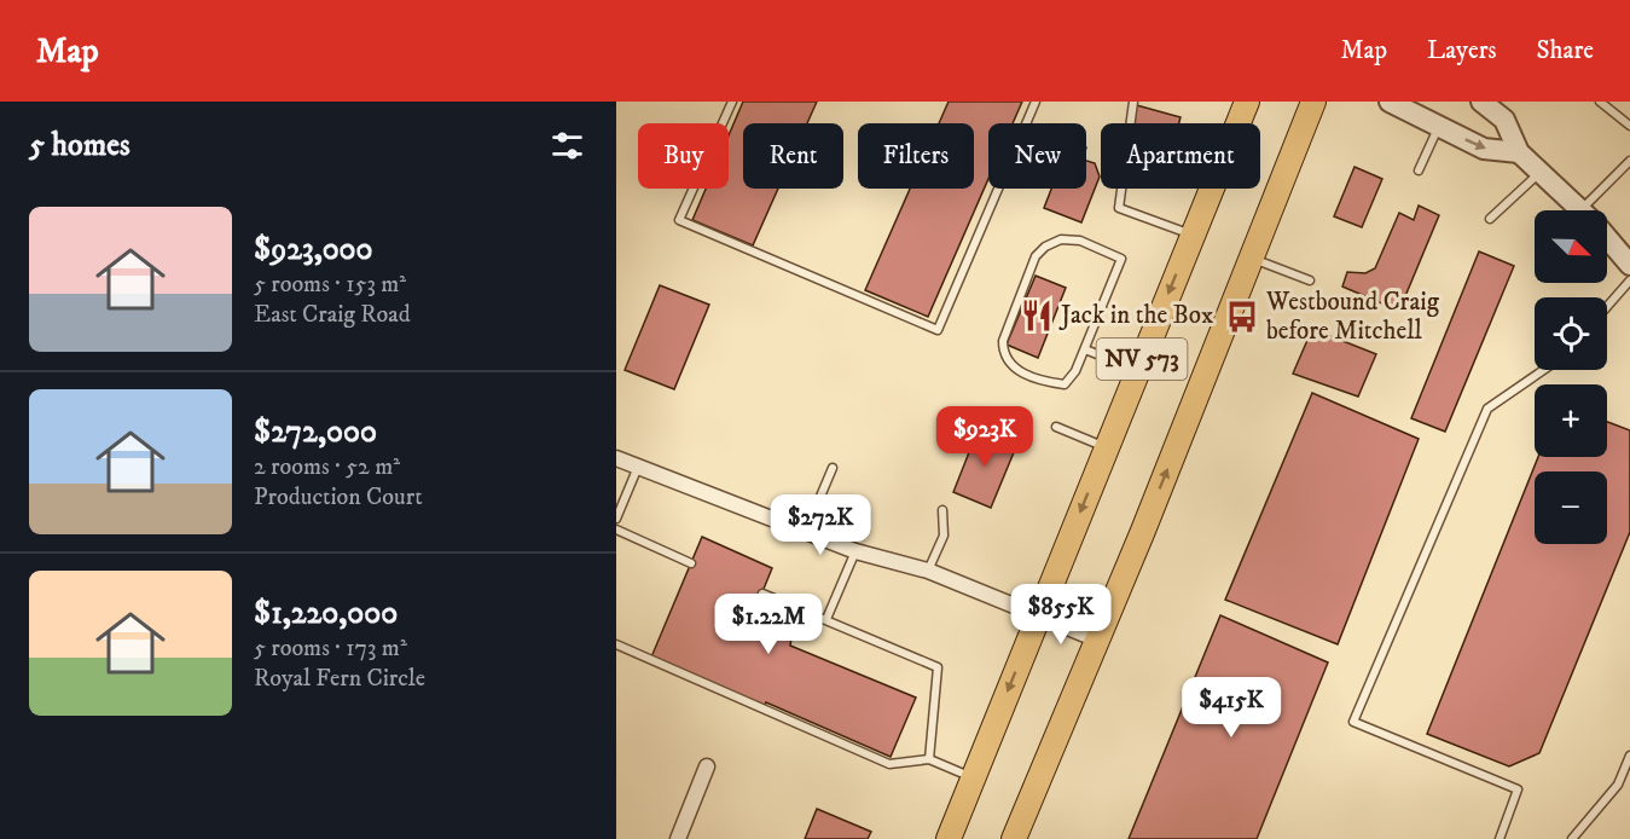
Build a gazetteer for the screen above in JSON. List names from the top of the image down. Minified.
{"streets":{"main road":["NV 573"]},"places":{"restaurant":["Jack in the Box"],"bus stop":["Westbound Craig before Mitchell"]},"north":"bottom right","page":{"header":"Map","nav":["Map","Layers","Share"],"heading":"5 homes","chip":["Buy","Rent","Filters","New","Apartment"],"list":[{"name":"$923,000","note":"5 rooms · 153 m² · East Craig Road"},{"name":"$272,000","note":"2 rooms · 52 m² · Production Court"},{"name":"$1,220,000","note":"5 rooms · 173 m² · Royal Fern Circle"}],"map_buttons":["+","−"],"price":["$923K","$272K","$855K","$1.22M","$415K"]}}
